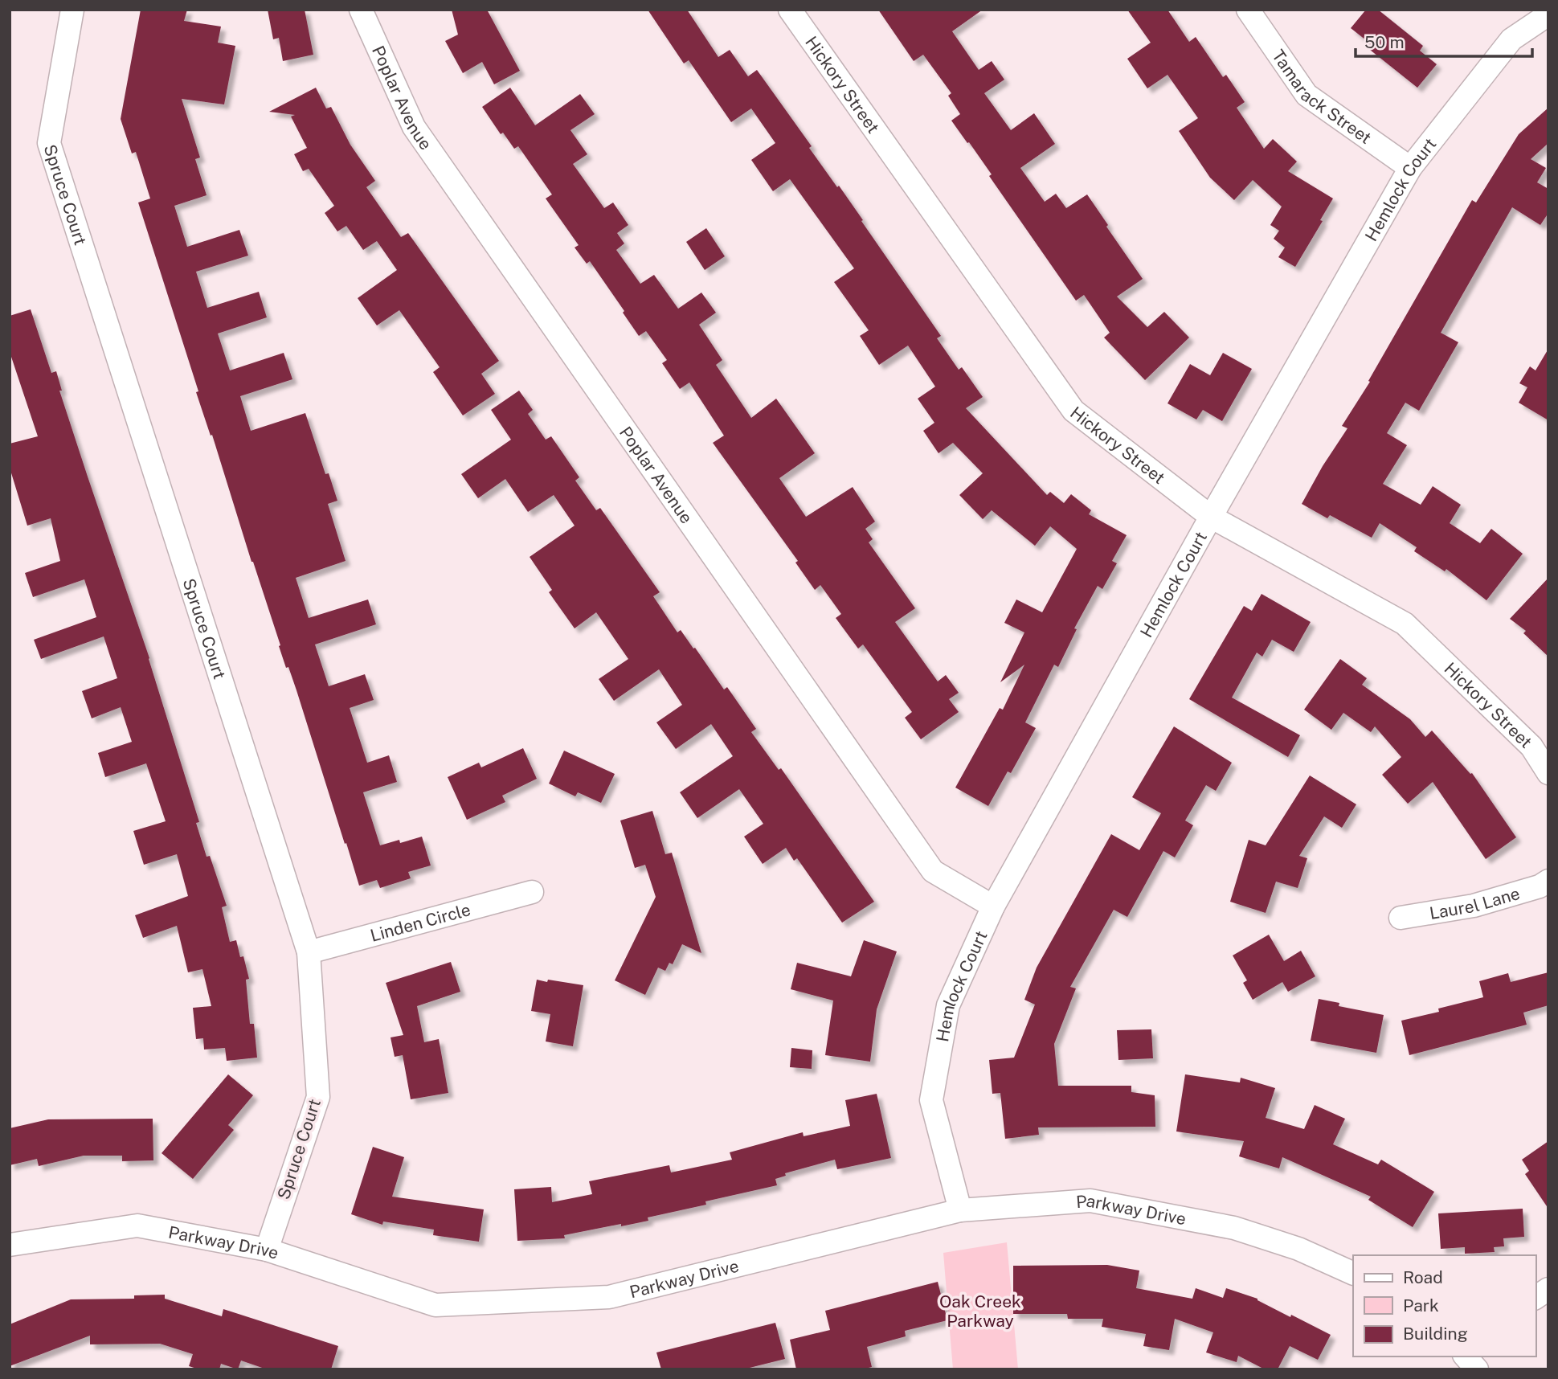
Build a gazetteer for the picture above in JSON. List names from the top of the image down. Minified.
{"streets":{"street":["Hickory Street","Tamarack Street","Poplar Avenue","Hemlock Court","Spruce Court","Laurel Lane","Linden Circle","Parkway Drive"]},"crossings":[["Hickory Street","Hemlock Court"],["Tamarack Street","Hemlock Court"],["Poplar Avenue","Hemlock Court"],["Hemlock Court","Parkway Drive"],["Spruce Court","Linden Circle"],["Spruce Court","Parkway Drive"]],"parks":["Oak Creek Parkway"],"legend":["Road","Park","Building"],"scale_bar":"50 m"}
